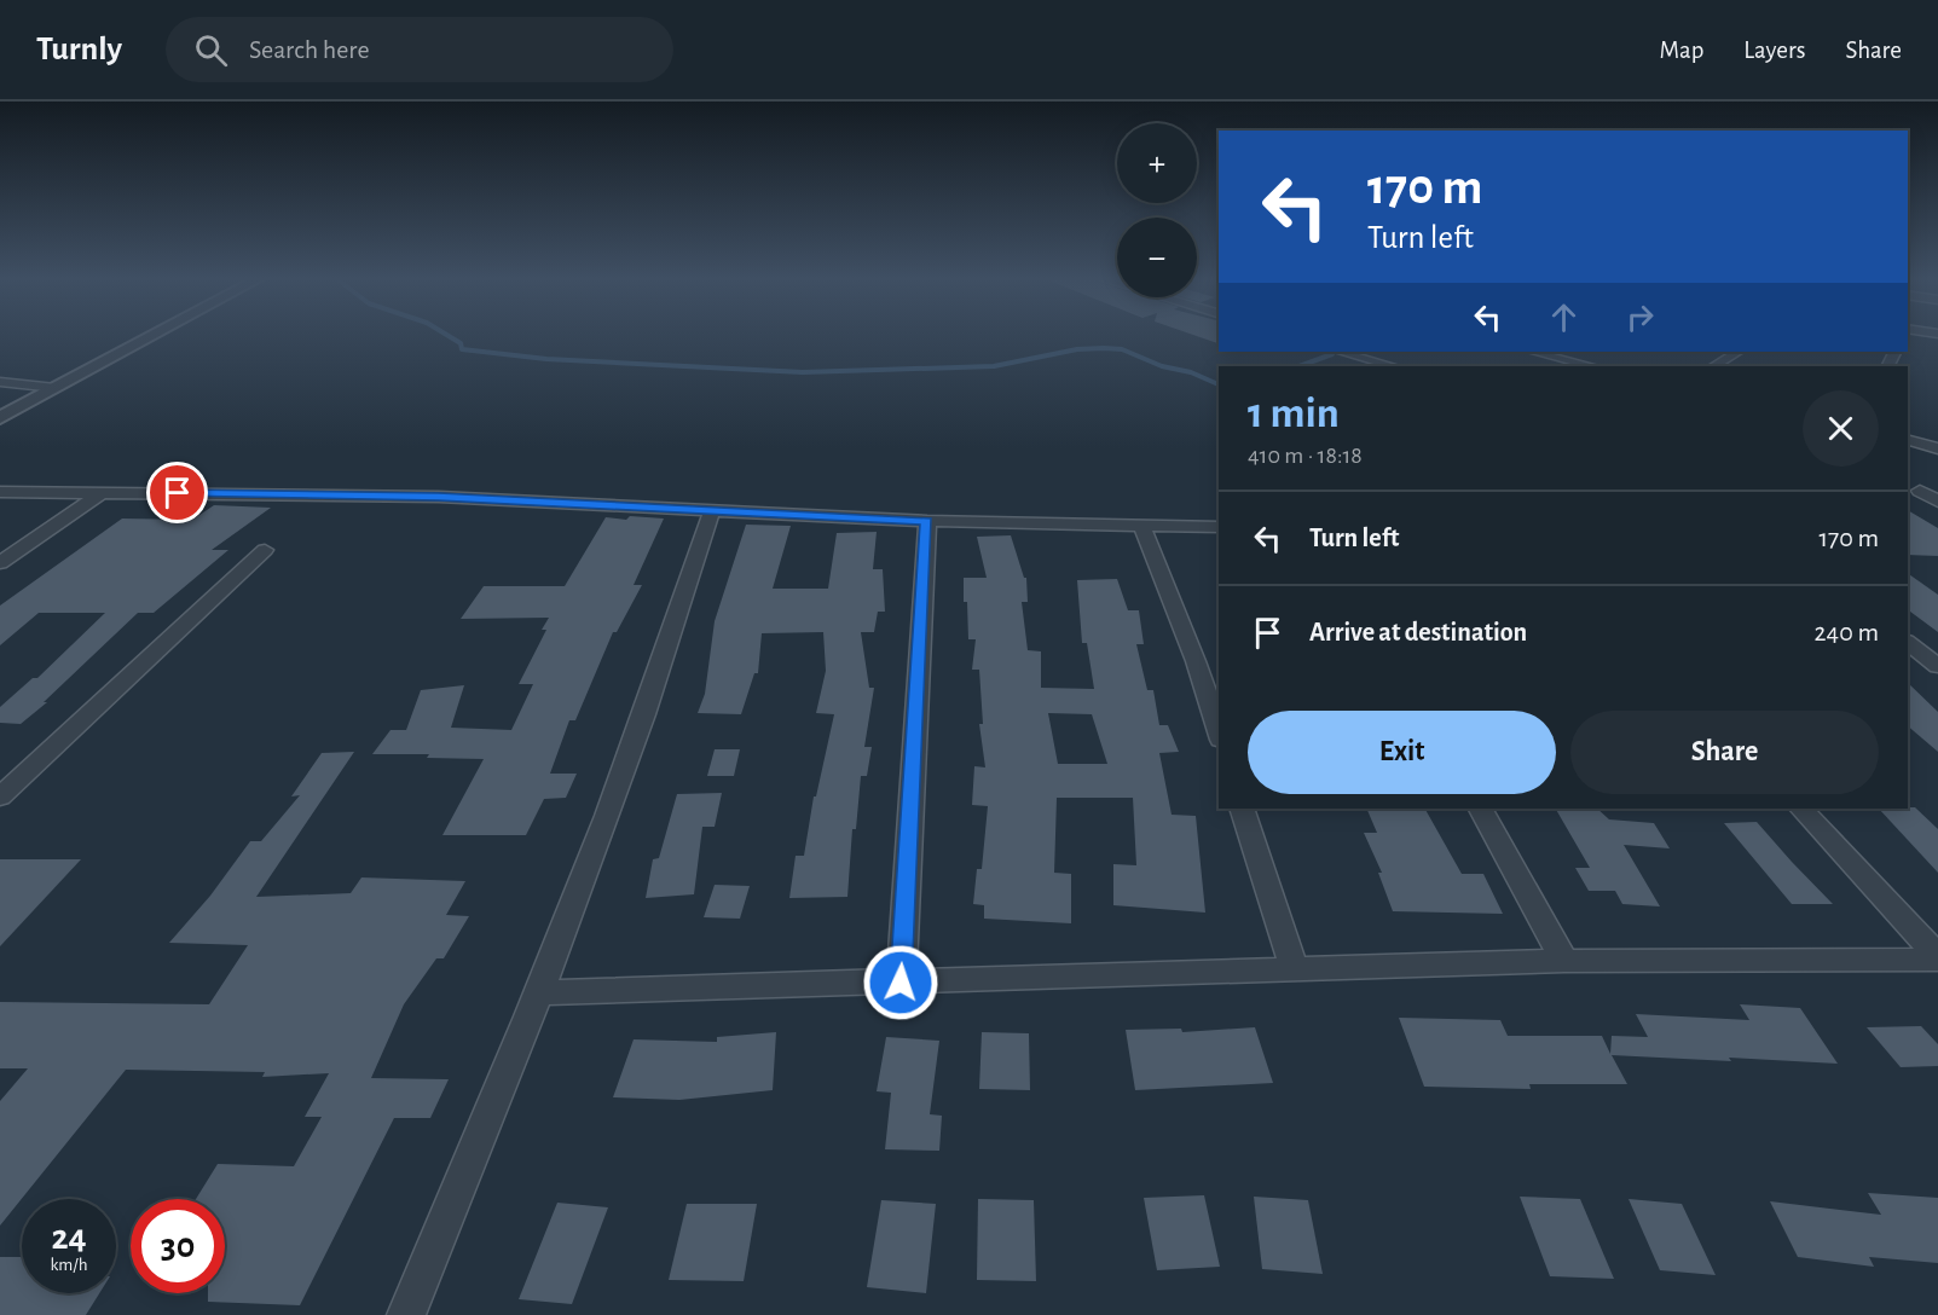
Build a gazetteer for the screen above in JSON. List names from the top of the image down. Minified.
{"page":{"header":"Turnly","search":"Search here","nav":["Map","Layers","Share"],"map_buttons":["+","−"],"turn":["170 m","Turn left"],"heading":["1 min","410 m · 18:18"],"list":[{"name":"Turn left","value":"170 m"},{"name":"Arrive at destination","value":"240 m"}],"buttons":["Exit","Share"],"speed":"24 km/h","limit":"30"}}
